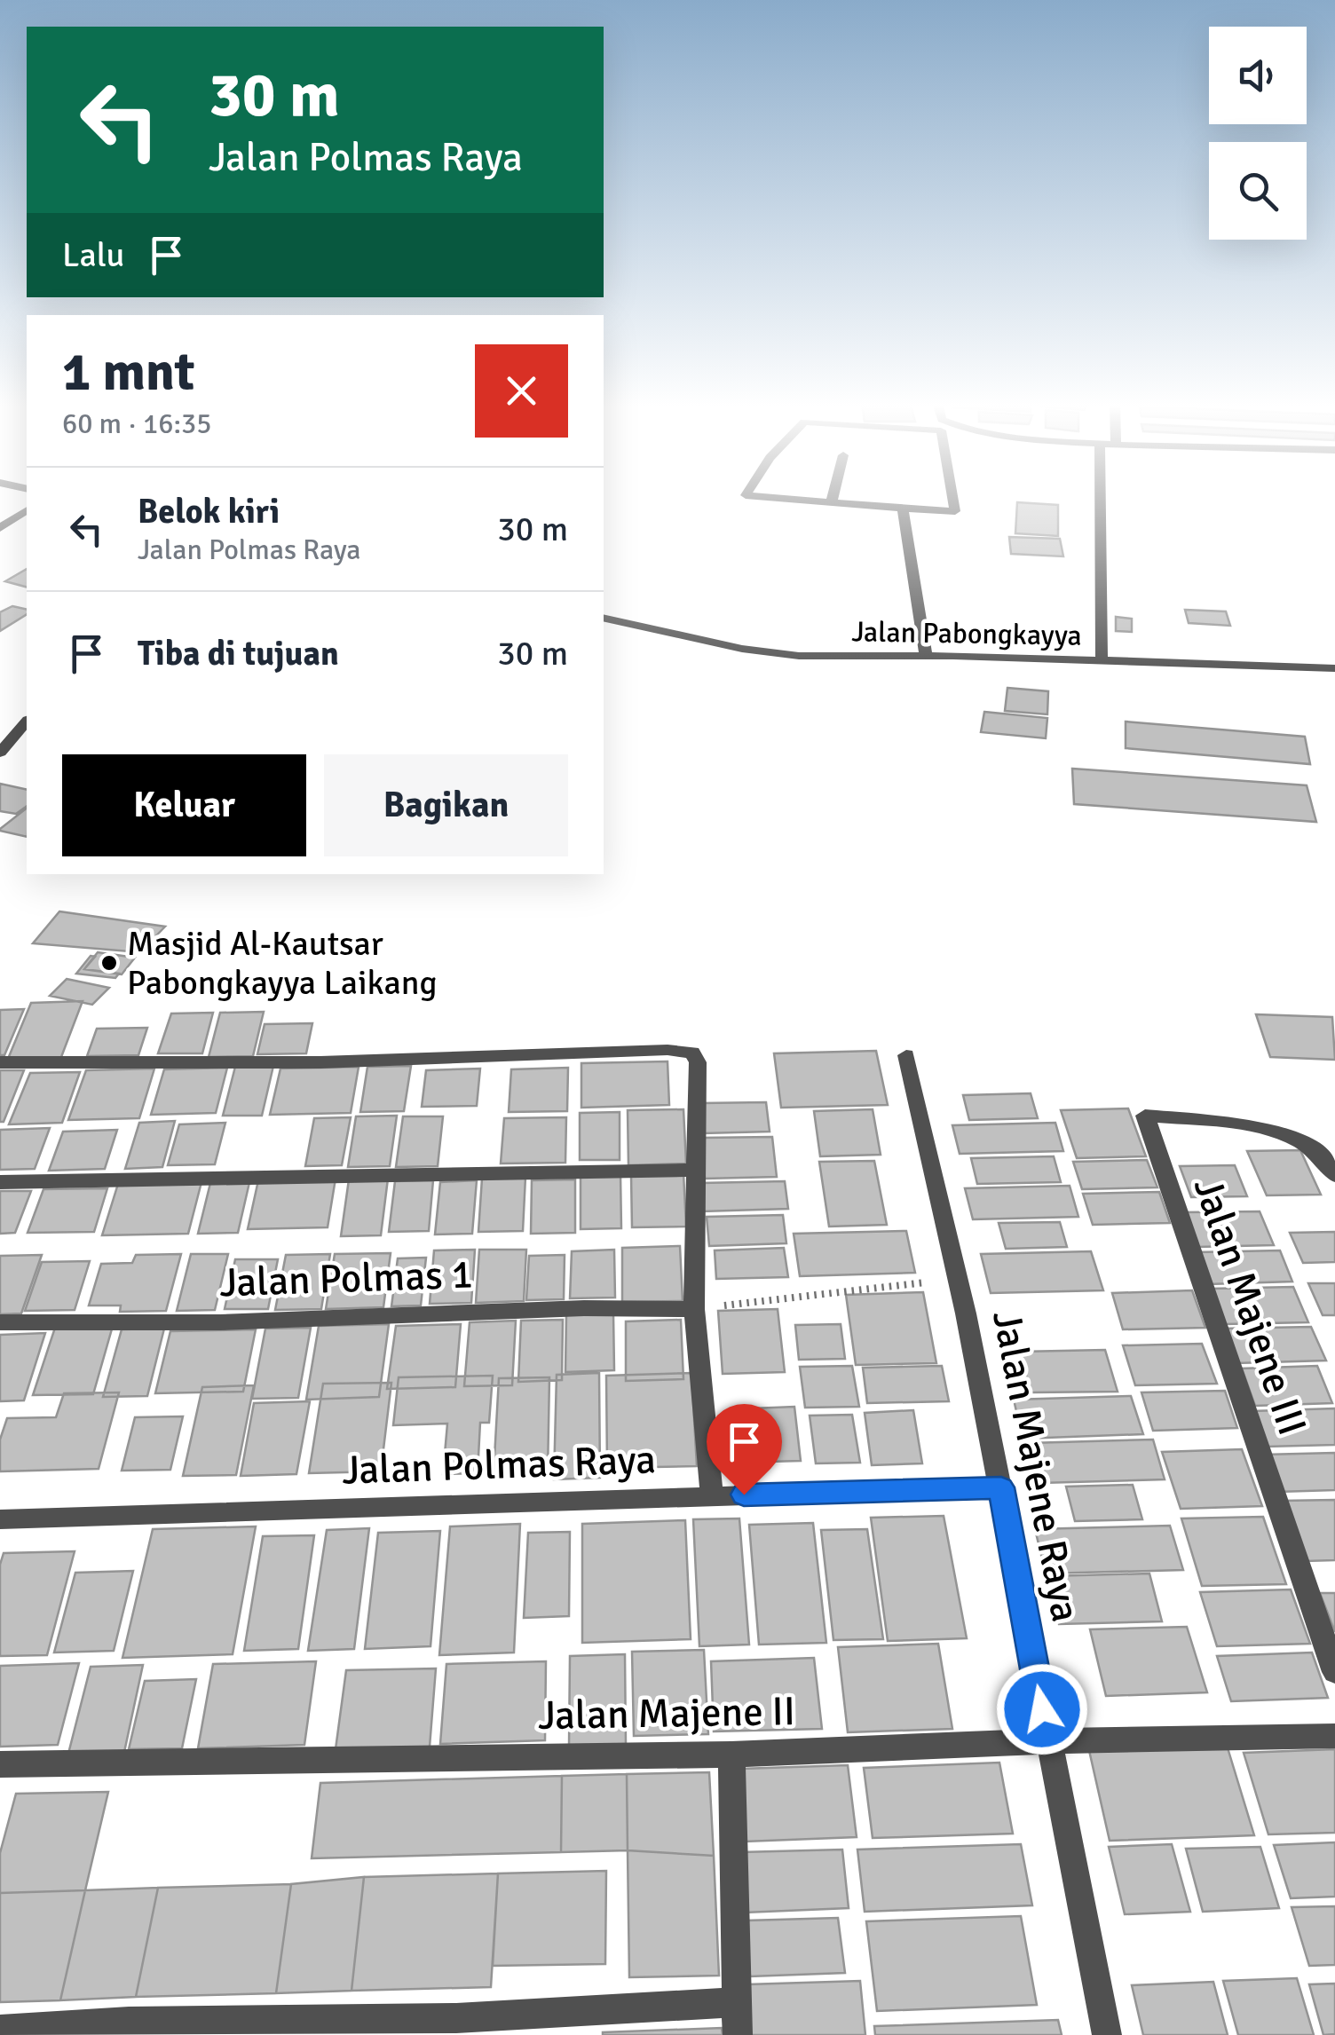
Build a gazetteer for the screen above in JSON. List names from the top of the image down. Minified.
{"streets":{"street":["Jalan Pabongkayya","Jalan Polmas 1","Jalan Majene III","Jalan Polmas Raya","Jalan Majene Raya","Jalan Majene II"]},"crossings":[["Jalan Polmas Raya","Jalan Majene Raya"],["Jalan Majene Raya","Jalan Majene II"]],"places":["Masjid Al-Kautsar Pabongkayya Laikang"],"page":{"turn":["30 m","Jalan Polmas Raya"],"then":"Lalu","heading":["1 mnt","60 m · 16:35"],"list":[{"name":"Belok kiri","note":"Jalan Polmas Raya","value":"30 m"},{"name":"Tiba di tujuan","value":"30 m"}],"buttons":["Keluar","Bagikan"]}}
